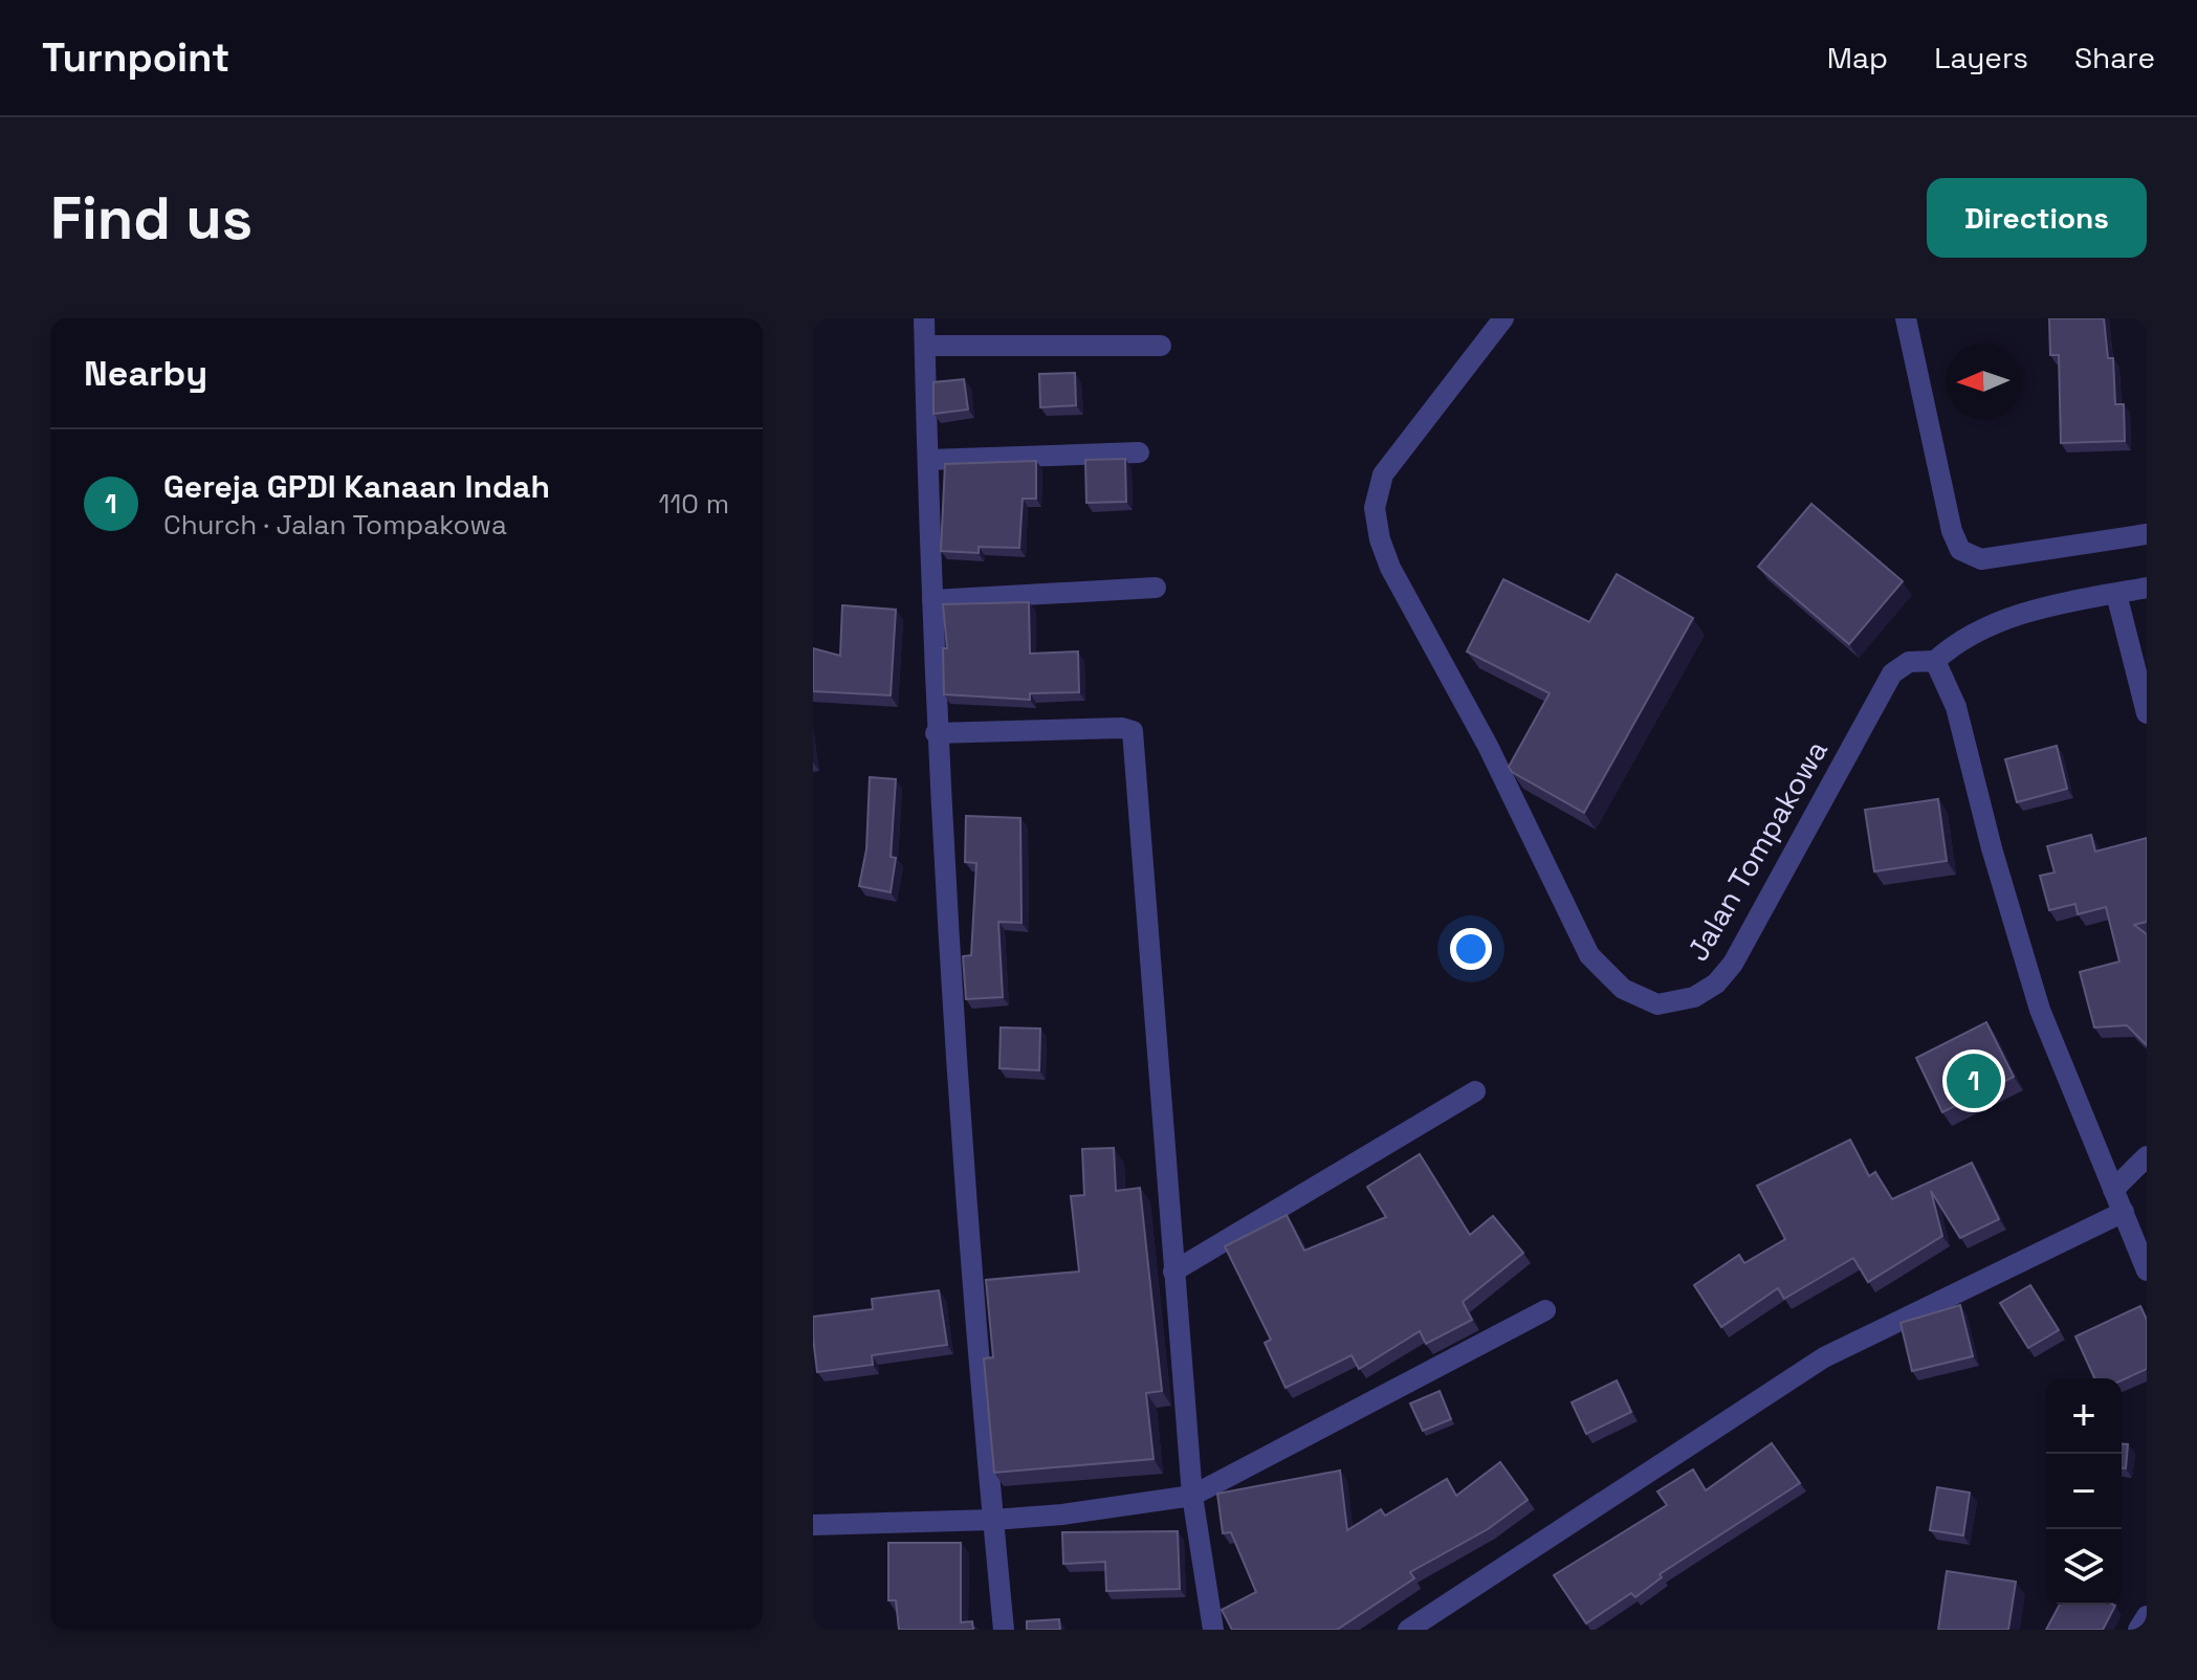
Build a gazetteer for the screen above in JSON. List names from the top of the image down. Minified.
{"streets":{"street":["Jalan Tompakowa"]},"north":"left","page":{"header":"Turnpoint","nav":["Map","Layers","Share"],"buttons":"Directions","title":"Find us","heading":"Nearby","list":[{"mark":"1","name":"Gereja GPDI Kanaan Indah","note":"Church · Jalan Tompakowa","value":"110 m"}],"pins":"1","map_buttons":["+","−"]}}
